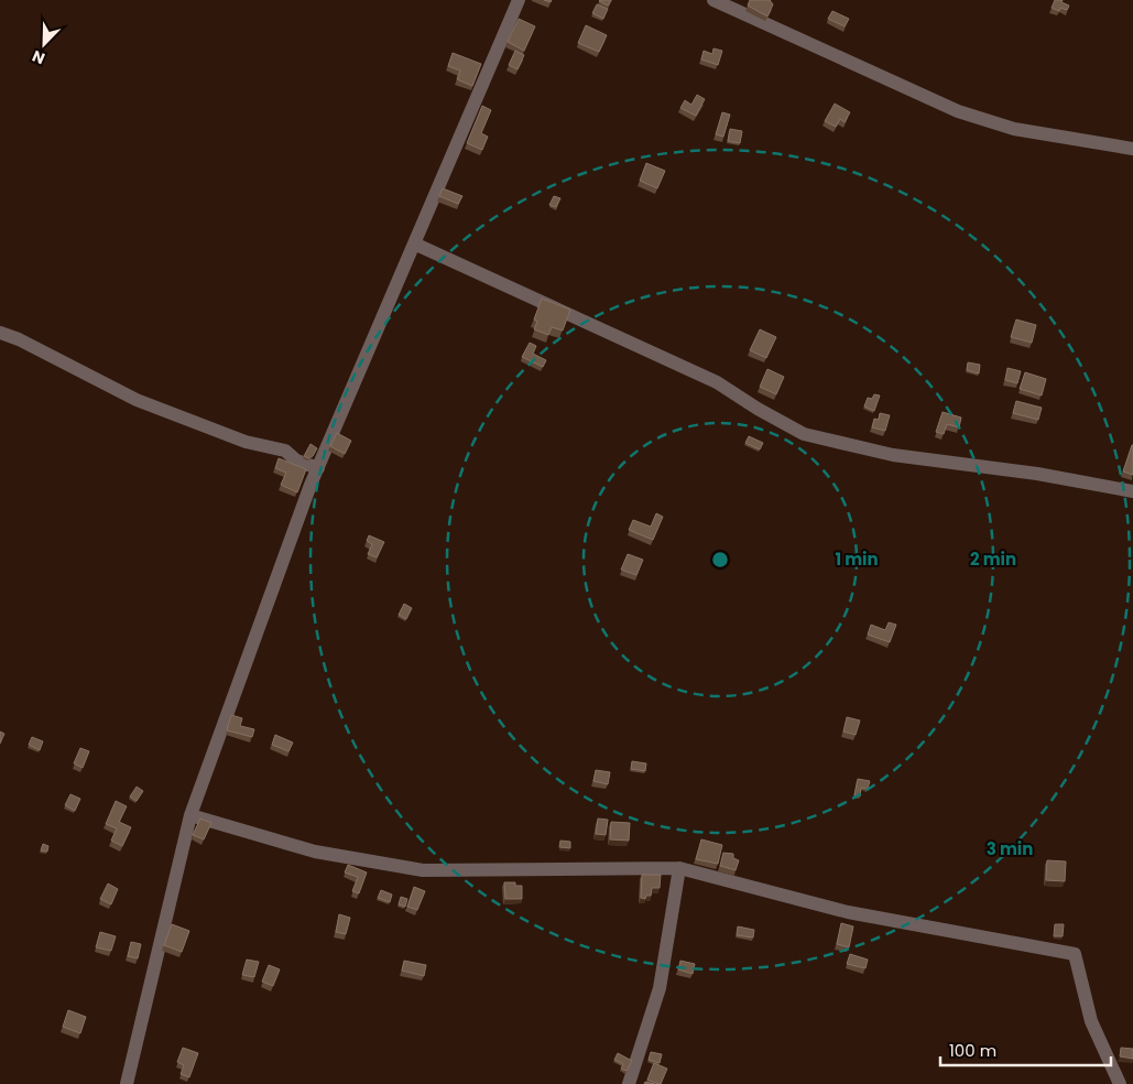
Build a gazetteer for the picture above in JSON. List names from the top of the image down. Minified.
{"scale_bar":"100 m","north":"bottom left","rings":["1 min","2 min","3 min"]}
